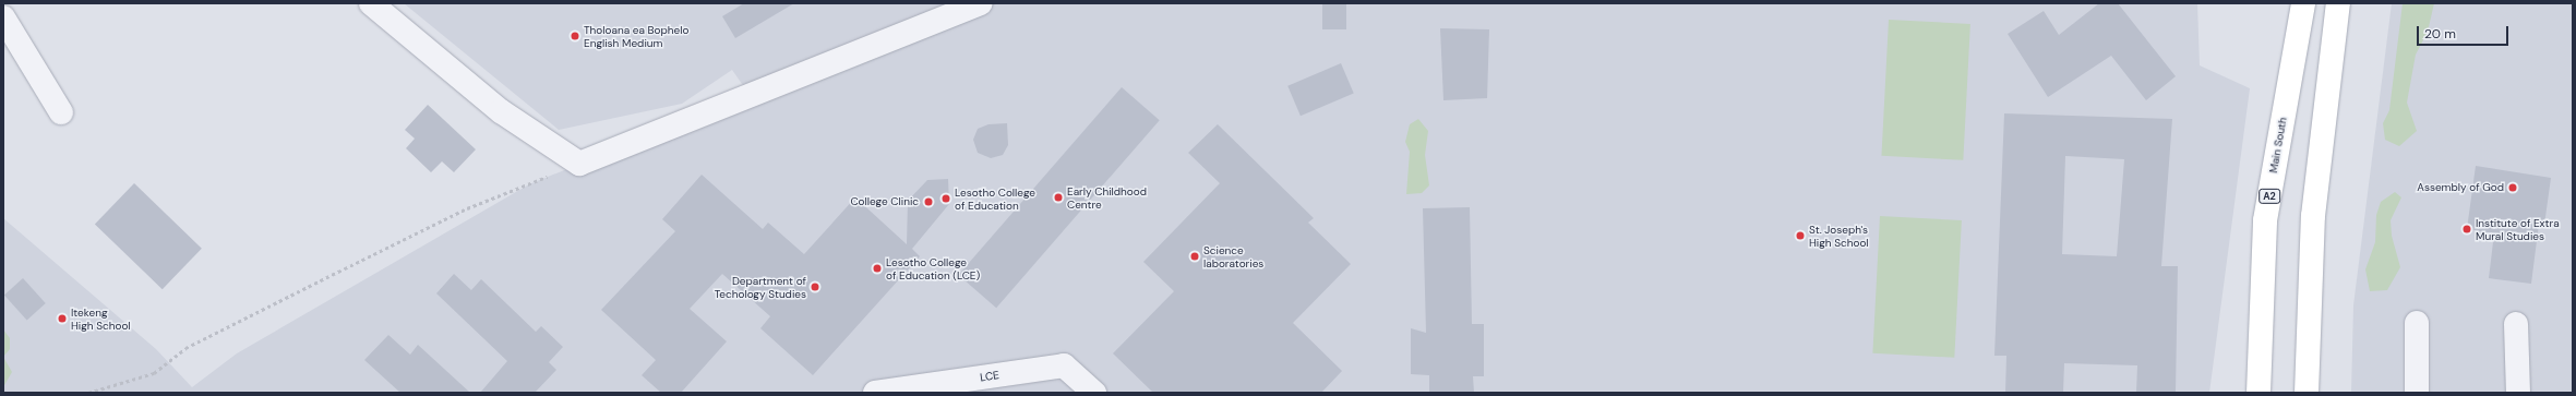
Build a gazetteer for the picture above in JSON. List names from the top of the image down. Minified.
{"streets":{"highway":["Main South","A2"],"street":["LCE"]},"places":["Tholoana ea Bophelo English Medium","Assembly of God","Early Childhood Centre","Lesotho College of Education","College Clinic","Institute of Extra Mural Studies","St. Joseph's High School","Science laboratories","Lesotho College of Education (LCE)","Department of Techology Studies","Itekeng High School"],"scale_bar":"20 m"}
